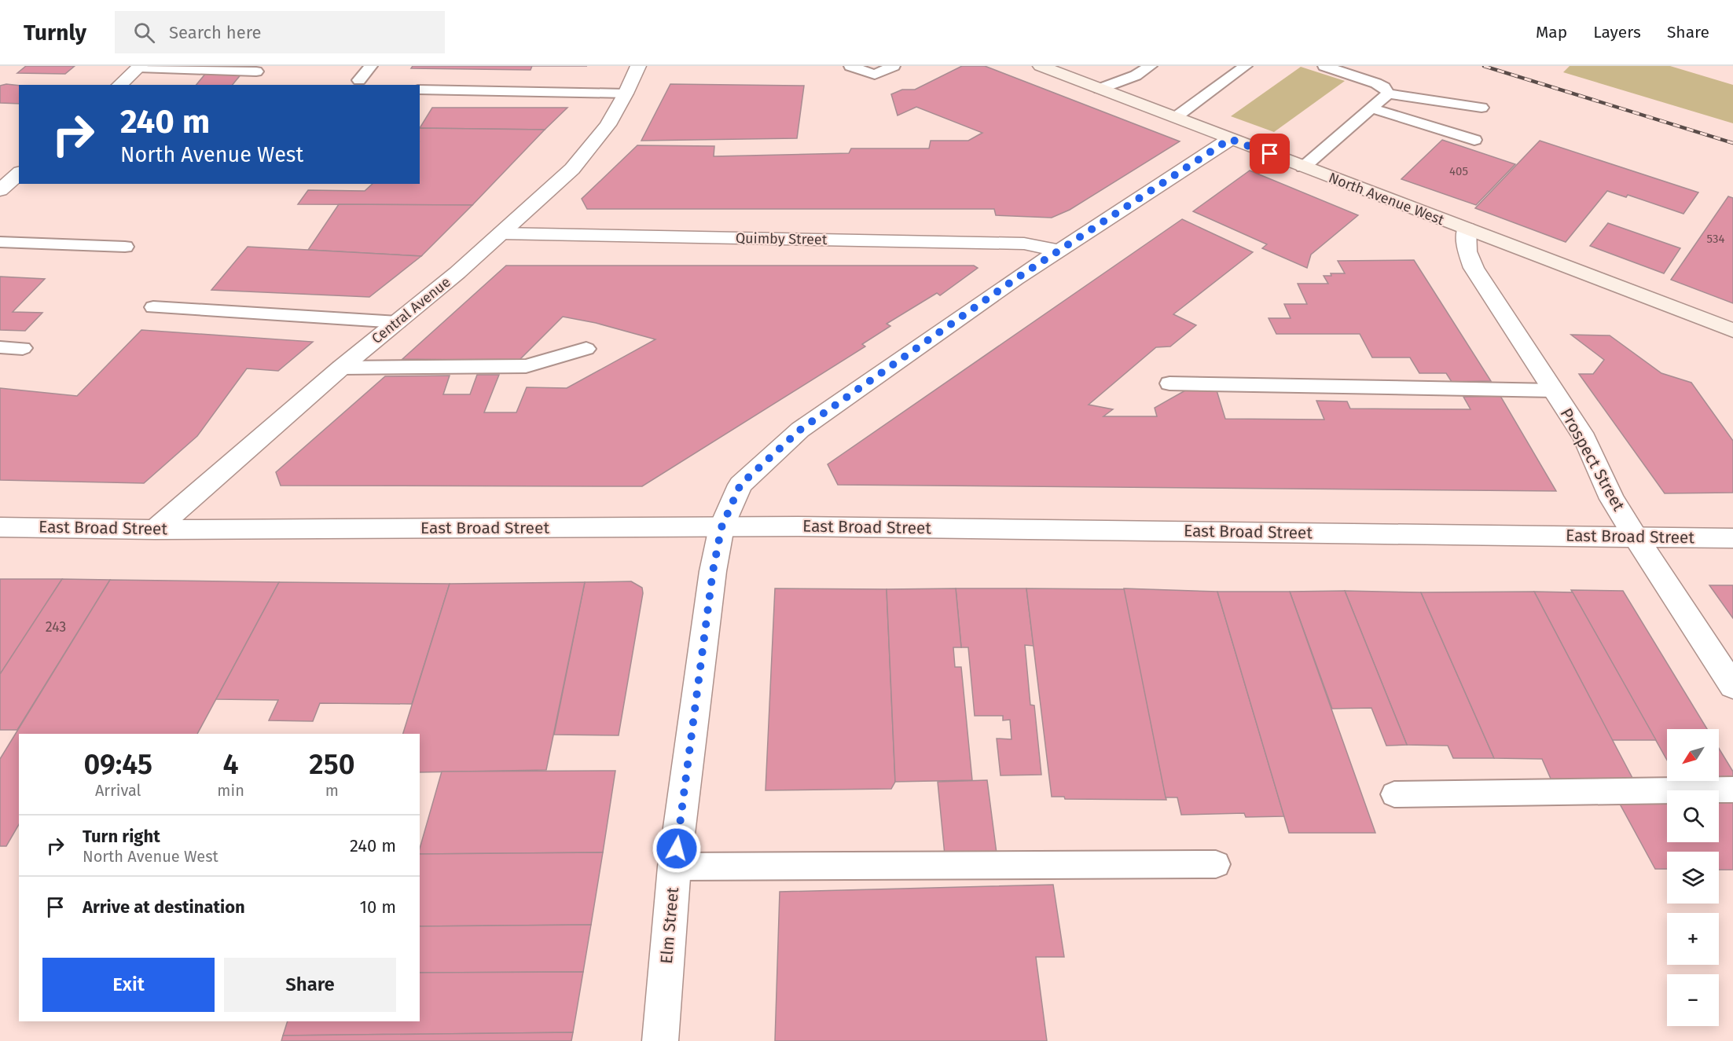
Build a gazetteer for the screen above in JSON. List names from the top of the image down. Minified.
{"streets":{"main road":["North Avenue West"],"street":["Quimby Street","Central Avenue","Prospect Street","East Broad Street","Elm Street"]},"crossings":[["North Avenue West","Prospect Street"],["North Avenue West","Elm Street"],["Quimby Street","Central Avenue"],["Quimby Street","Elm Street"],["Central Avenue","East Broad Street"],["Prospect Street","East Broad Street"],["East Broad Street","Elm Street"]],"house_numbers":["405","534","243"],"north":"bottom left","page":{"header":"Turnly","search":"Search here","nav":["Map","Layers","Share"],"turn":["240 m","North Avenue West"],"map_buttons":["+","−"],"eta":["09:45","Arrival","4","min","250","m"],"list":[{"name":"Turn right","note":"North Avenue West","value":"240 m"},{"name":"Arrive at destination","value":"10 m"}],"buttons":["Exit","Share"]}}
